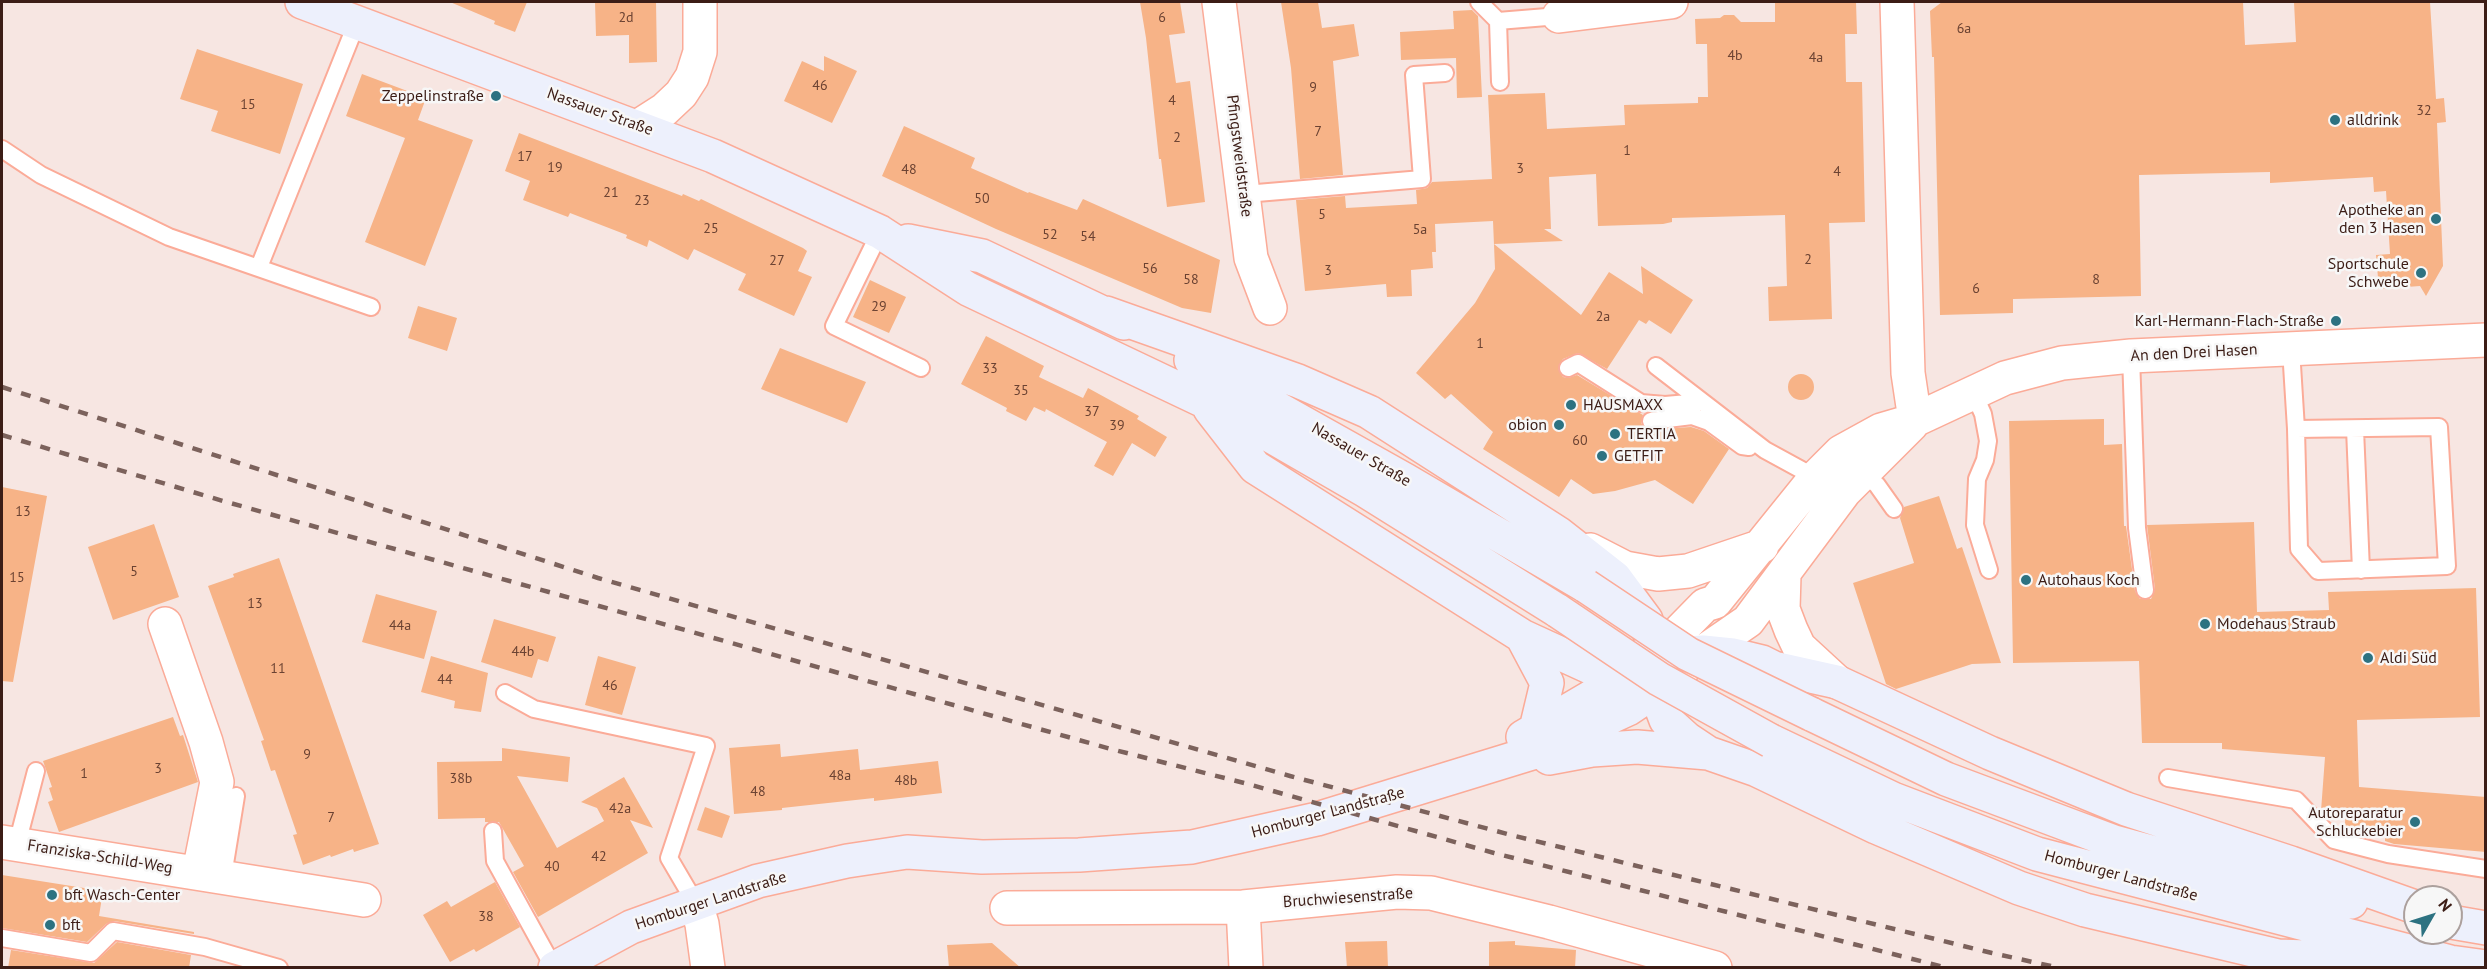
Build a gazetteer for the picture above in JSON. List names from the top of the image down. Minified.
{"streets":{"main road":["Nassauer Straße","Homburger Landstraße"],"street":["Pfingstweidstraße","An den Drei Hasen","Franziska-Schild-Weg","Bruchwiesenstraße"]},"crossings":[["Nassauer Straße","Homburger Landstraße"],["An den Drei Hasen","Homburger Landstraße"]],"places":["Zeppelinstraße","alldrink","Apotheke an den 3 Hasen","Sportschule Schwebe","Karl-Hermann-Flach-Straße","HAUSMAXX","obion","TERTIA","GETFIT","Autohaus Koch","Modehaus Straub","Aldi Süd","Autoreparatur Schluckebier","bft Wasch-Center","bft"],"house_numbers":["2d","6","6a","4b","4a","46","9","4","15","32","7","2","1","17","19","3","48","4","21","50","23","5","25","5a","52","54","2","27","56","3","58","8","6","29","2a","1","33","35","37","39","60","13","5","15","13","44a","44b","11","44","46","9","3","1","48a","38b","48b","48","42a","7","42","40","38"],"north":"top right"}
